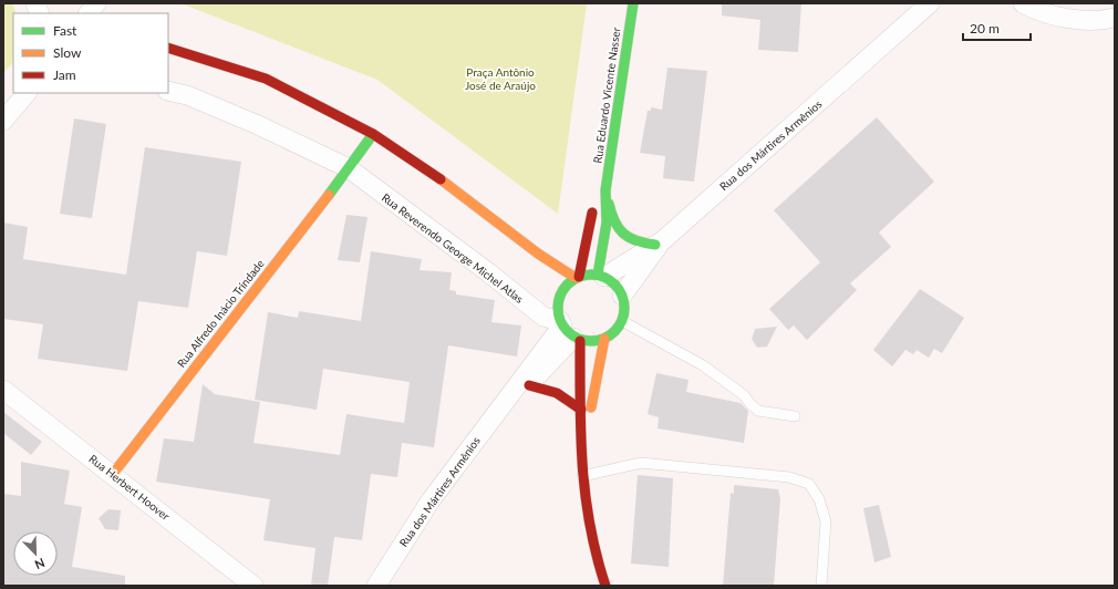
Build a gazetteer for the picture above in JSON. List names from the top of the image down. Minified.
{"streets":{"street":["Rua Eduardo Vicente Nasser","Rua dos Mártires Armênios","Rua Reverendo George Michel Atlas","Rua Alfredo Inácio Trindade","Rua Herbert Hoover"]},"crossings":[["Rua Eduardo Vicente Nasser","Rua dos Mártires Armênios"],["Rua Eduardo Vicente Nasser","Rua Reverendo George Michel Atlas"],["Rua dos Mártires Armênios","Rua Reverendo George Michel Atlas"],["Rua Reverendo George Michel Atlas","Rua Alfredo Inácio Trindade"],["Rua Alfredo Inácio Trindade","Rua Herbert Hoover"]],"parks":["Praça Antônio José de Araújo"],"legend":["Fast","Slow","Jam"],"scale_bar":"20 m","north":"bottom right"}
